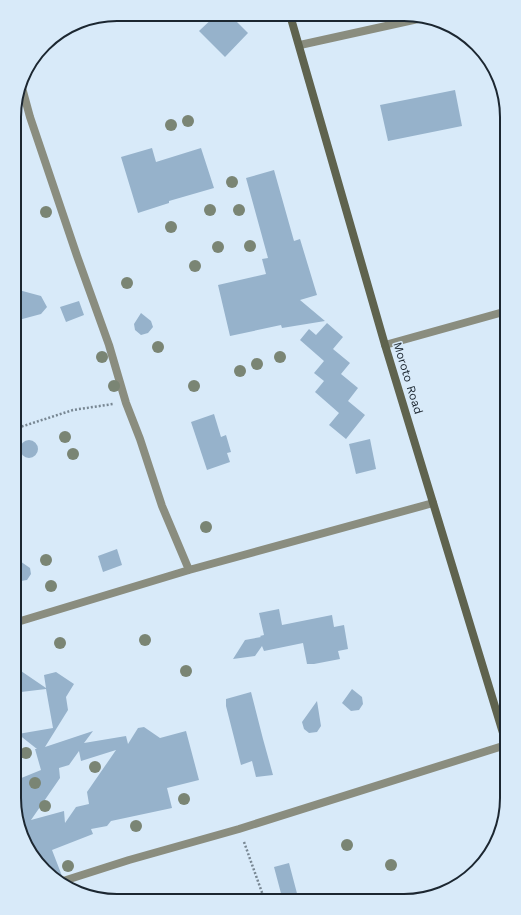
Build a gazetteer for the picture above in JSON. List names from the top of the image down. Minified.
{"streets":{"main road":["Moroto Road"]}}
